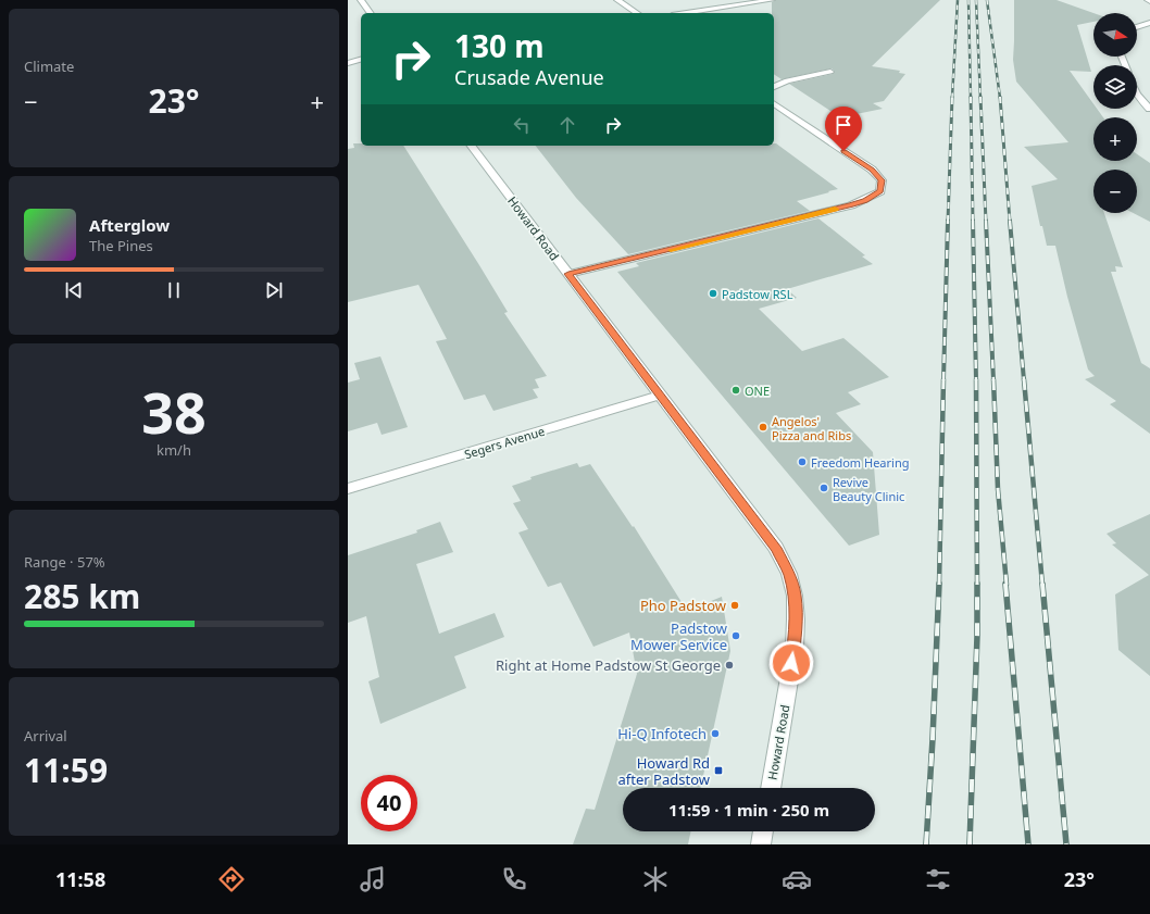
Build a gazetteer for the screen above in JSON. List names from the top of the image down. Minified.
{"streets":{"street":["Howard Road","Segers Avenue"]},"crossings":[["Howard Road","Segers Avenue"]],"places":{"other":["Padstow RSL","ONE","Angelos' Pizza and Ribs","Freedom Hearing","Revive Beauty Clinic","Pho Padstow","Padstow Mower Service","Right at Home Padstow St George","Hi-Q Infotech"],"transit":["Howard Rd after Padstow"]},"north":"right","page":{"tile":["Climate",["38","km/h"],["Range · 57%","285 km"],["Arrival","11:59"]],"map_buttons":["+","−"],"turn":["130 m","Crusade Avenue"],"heat":["−","23°","+"],"song":["Afterglow","The Pines"],"limit":"40","trip":"11:59 · 1 min · 250 m","tabs":["11:58","23°"]}}
